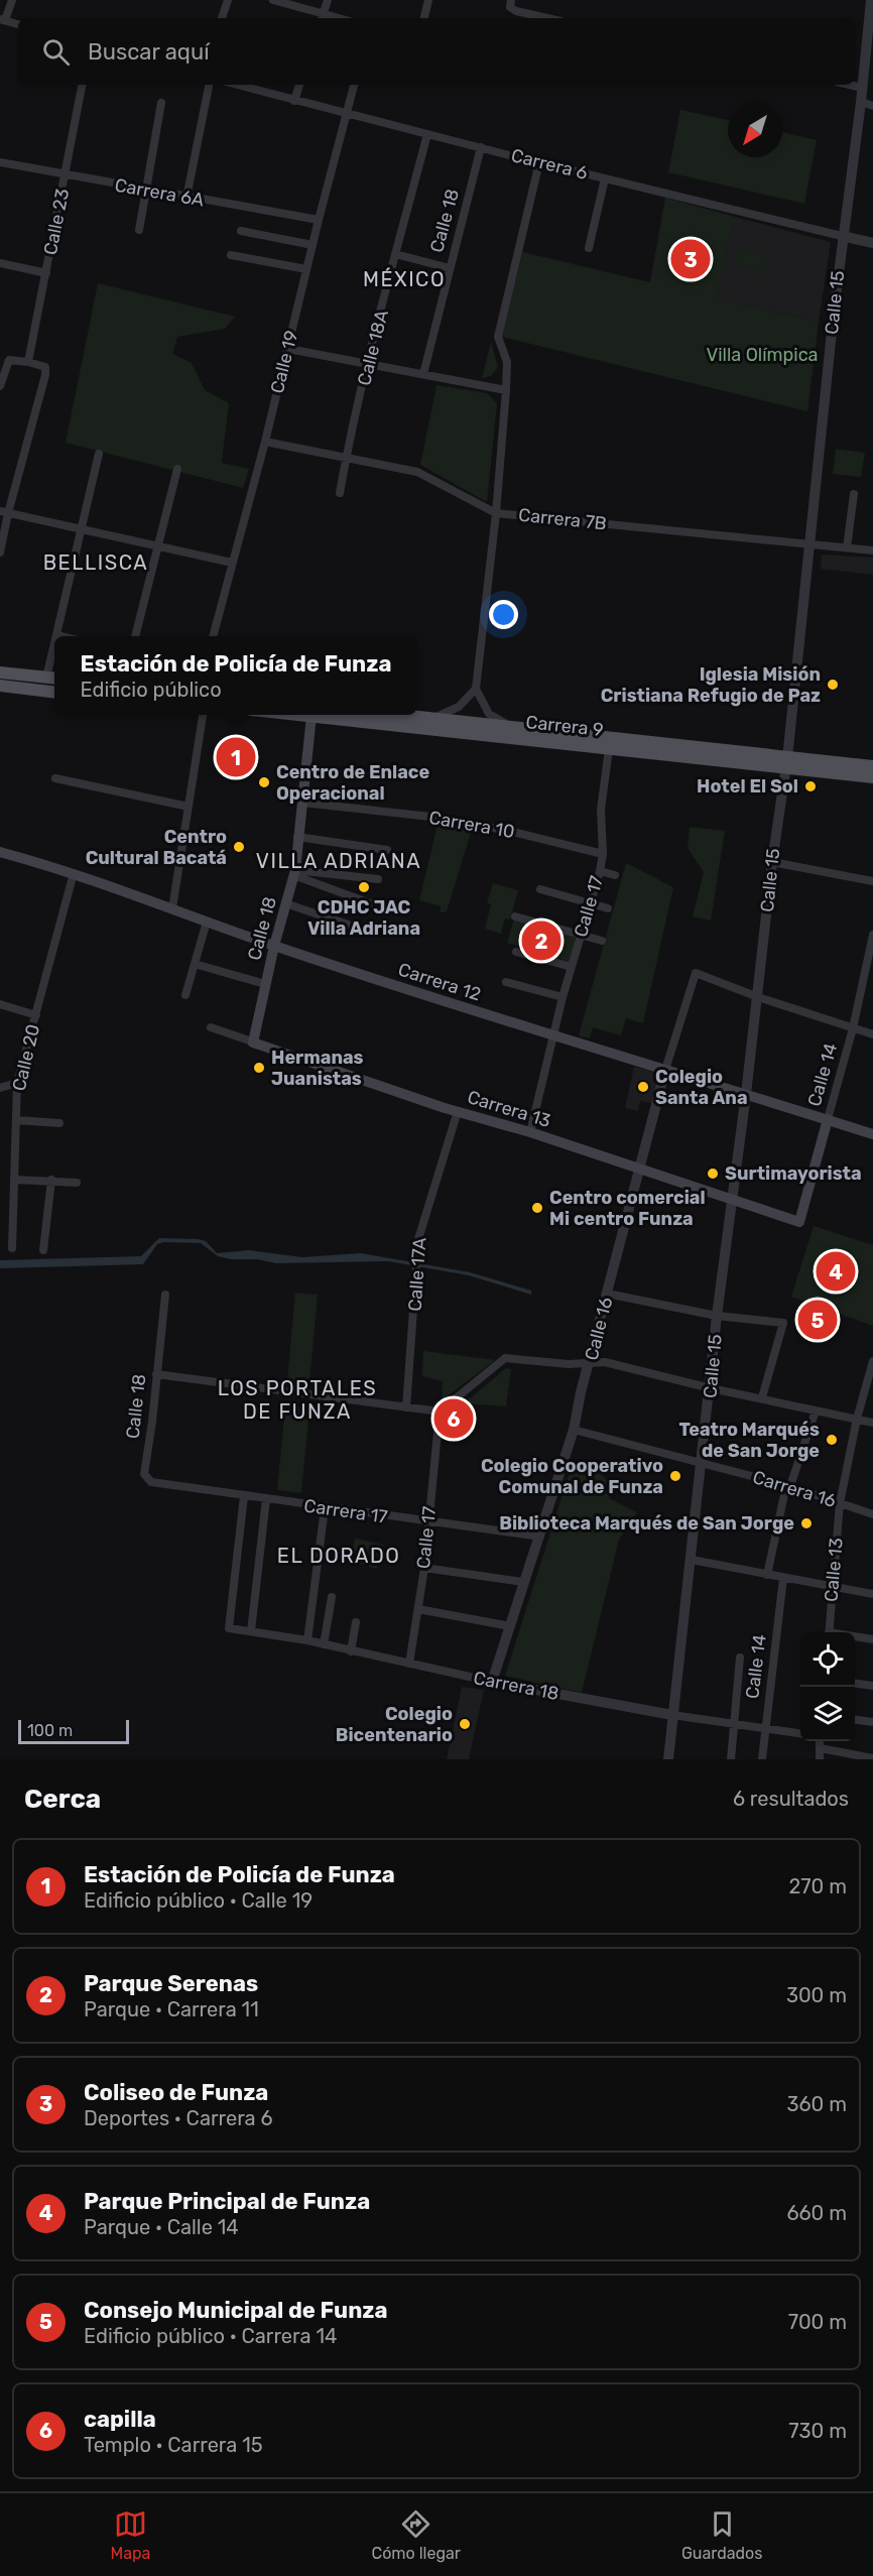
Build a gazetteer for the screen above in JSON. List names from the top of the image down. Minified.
{"streets":{"main road":["Calle 18","Carrera 9","Carrera 12","Calle 14","Carrera 13"],"street":["Carrera 6","Carrera 6A","Calle 23","Calle 15","Calle 18A","Calle 19","Carrera 7B","Carrera 10","Calle 17","Calle 20","Calle 17A","Calle 16","Carrera 16","Carrera 17","Calle 13","Carrera 18"]},"crossings":[["Carrera 6","Calle 18"],["Carrera 6","Calle 15"],["Carrera 6","Calle 18A"],["Carrera 6","Calle 19"],["Carrera 6A","Calle 23"],["Carrera 6A","Calle 19"],["Calle 18","Carrera 9"],["Calle 18","Carrera 10"],["Calle 18","Carrera 12"],["Calle 18","Carrera 13"],["Calle 18","Carrera 17"],["Calle 15","Carrera 7B"],["Calle 15","Carrera 9"],["Calle 15","Carrera 12"],["Calle 15","Carrera 13"],["Calle 15","Calle 16"],["Calle 15","Carrera 16"],["Calle 15","Carrera 18"],["Calle 18A","Carrera 7B"],["Calle 19","Carrera 7B"],["Carrera 9","Calle 17"],["Carrera 10","Calle 17"],["Calle 17","Carrera 12"],["Calle 17","Carrera 13"],["Calle 17","Carrera 17"],["Calle 17","Carrera 18"],["Carrera 12","Calle 20"],["Carrera 12","Calle 14"],["Carrera 12","Calle 16"],["Calle 14","Carrera 13"],["Calle 14","Carrera 18"],["Carrera 13","Calle 17A"],["Carrera 13","Calle 16"],["Calle 16","Carrera 16"],["Calle 16","Carrera 17"],["Calle 16","Carrera 18"],["Carrera 16","Calle 13"],["Carrera 17","Carrera 18"]],"districts":["MÉXICO","BELLISCA","VILLA ADRIANA","LOS PORTALES DE FUNZA","EL DORADO"],"parks":["Villa Olímpica"],"places":["Iglesia Misión Cristiana Refugio de Paz","Centro de Enlace Operacional","Hotel El Sol","Centro Cultural Bacatá","CDHC JAC Villa Adriana","Hermanas Juanistas","Colegio Santa Ana","Surtimayorista","Centro comercial Mi centro Funza","Teatro Marqués de San Jorge","Colegio Cooperativo Comunal de Funza","Biblioteca Marqués de San Jorge","Colegio Bicentenario"],"scale_bar":"100 m","north":"bottom left","page":{"search":"Buscar aquí","pins":["3","1","2","4","5","6"],"popup":["Estación de Policía de Funza","Edificio público"],"scale":"100 m","heading":["Cerca","6 resultados"],"list":[{"mark":"1","name":"Estación de Policía de Funza","note":"Edificio público · Calle 19","value":"270 m"},{"mark":"2","name":"Parque Serenas","note":"Parque · Carrera 11","value":"300 m"},{"mark":"3","name":"Coliseo de Funza","note":"Deportes · Carrera 6","value":"360 m"},{"mark":"4","name":"Parque Principal de Funza","note":"Parque · Calle 14","value":"660 m"},{"mark":"5","name":"Consejo Municipal de Funza","note":"Edificio público · Carrera 14","value":"700 m"},{"mark":"6","name":"capilla","note":"Templo · Carrera 15","value":"730 m"}],"nav":["Mapa","Cómo llegar","Guardados"]}}
